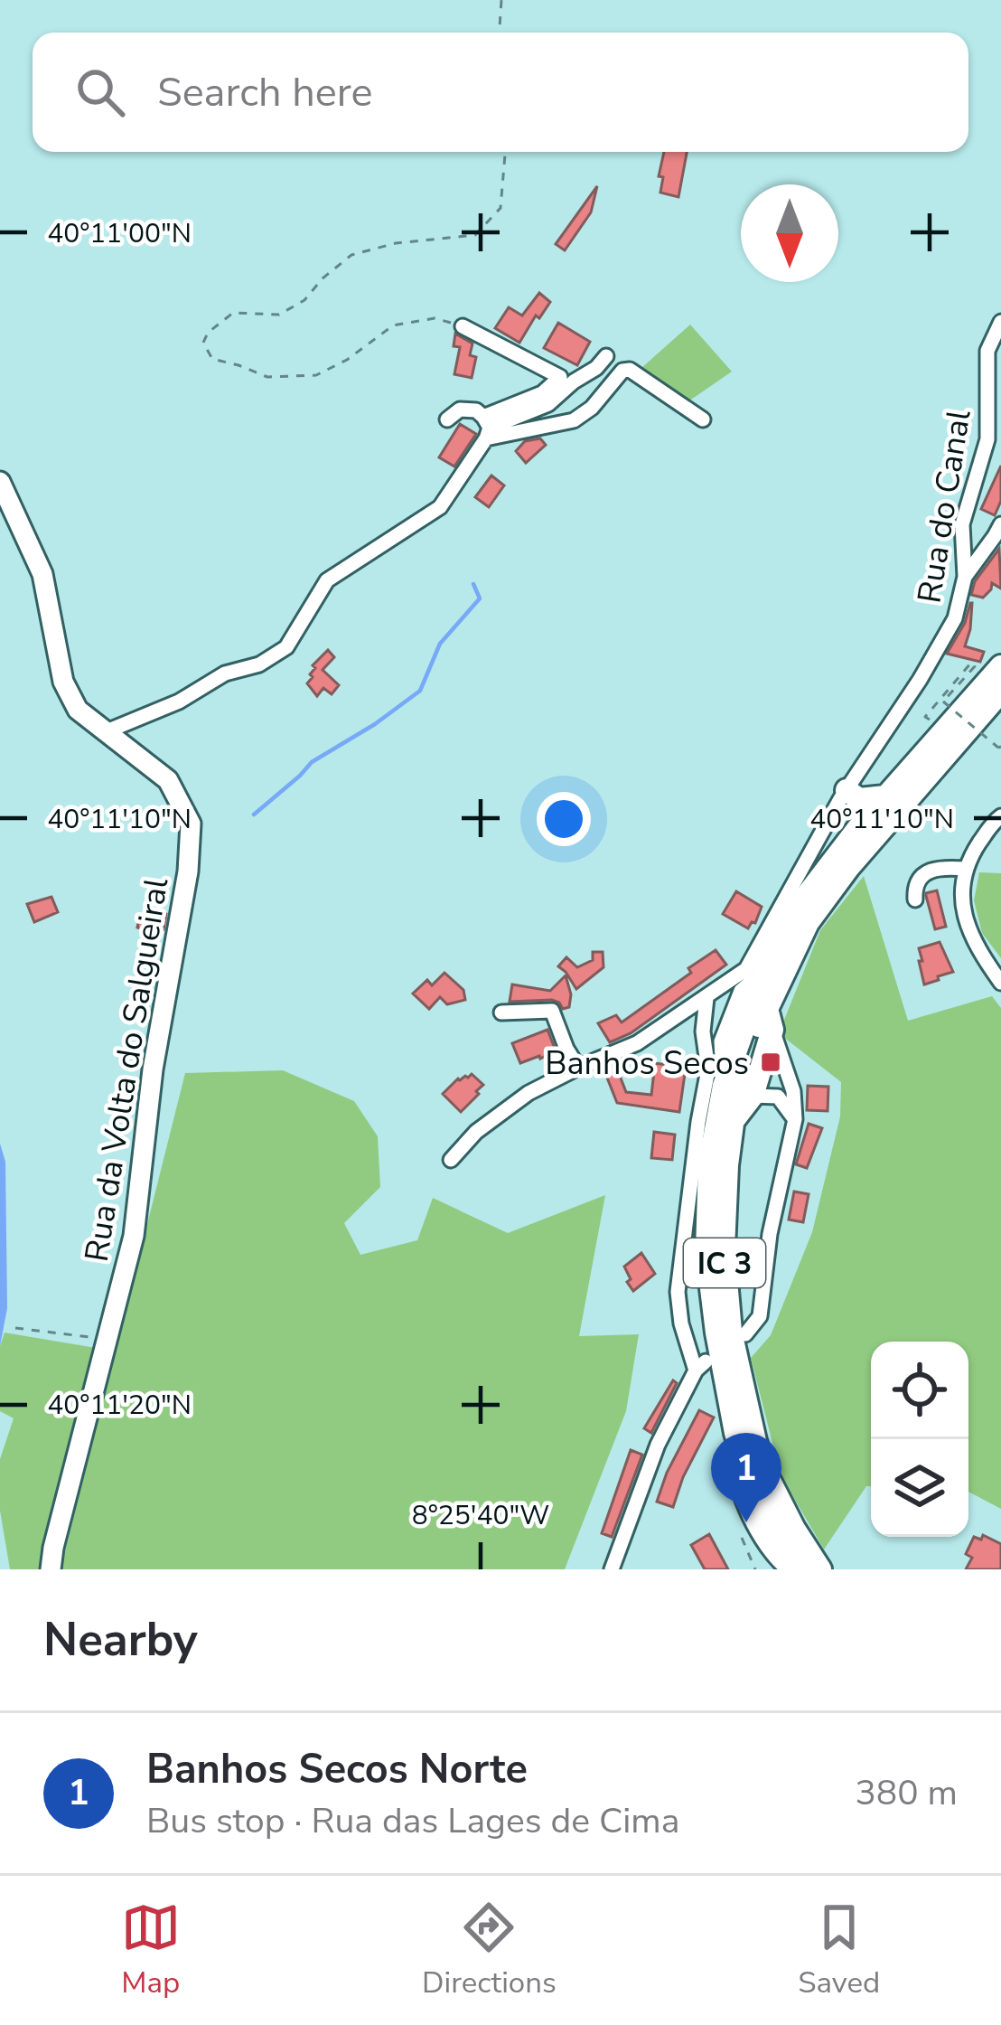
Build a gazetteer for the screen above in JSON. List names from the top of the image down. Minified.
{"streets":{"highway":["IC 3"],"main road":["Rua da Volta do Salgueiral"],"street":["Rua do Canal"]},"places":{"transit":["Banhos Secos"]},"north":"bottom","page":{"search":"Search here","pins":"1","heading":"Nearby","list":[{"mark":"1","name":"Banhos Secos Norte","note":"Bus stop · Rua das Lages de Cima","value":"380 m"}],"nav":["Map","Directions","Saved"]},"coordinates":["40°11'00\"N","40°11'10\"N","40°11'20\"N","8°25'40\"W"]}
